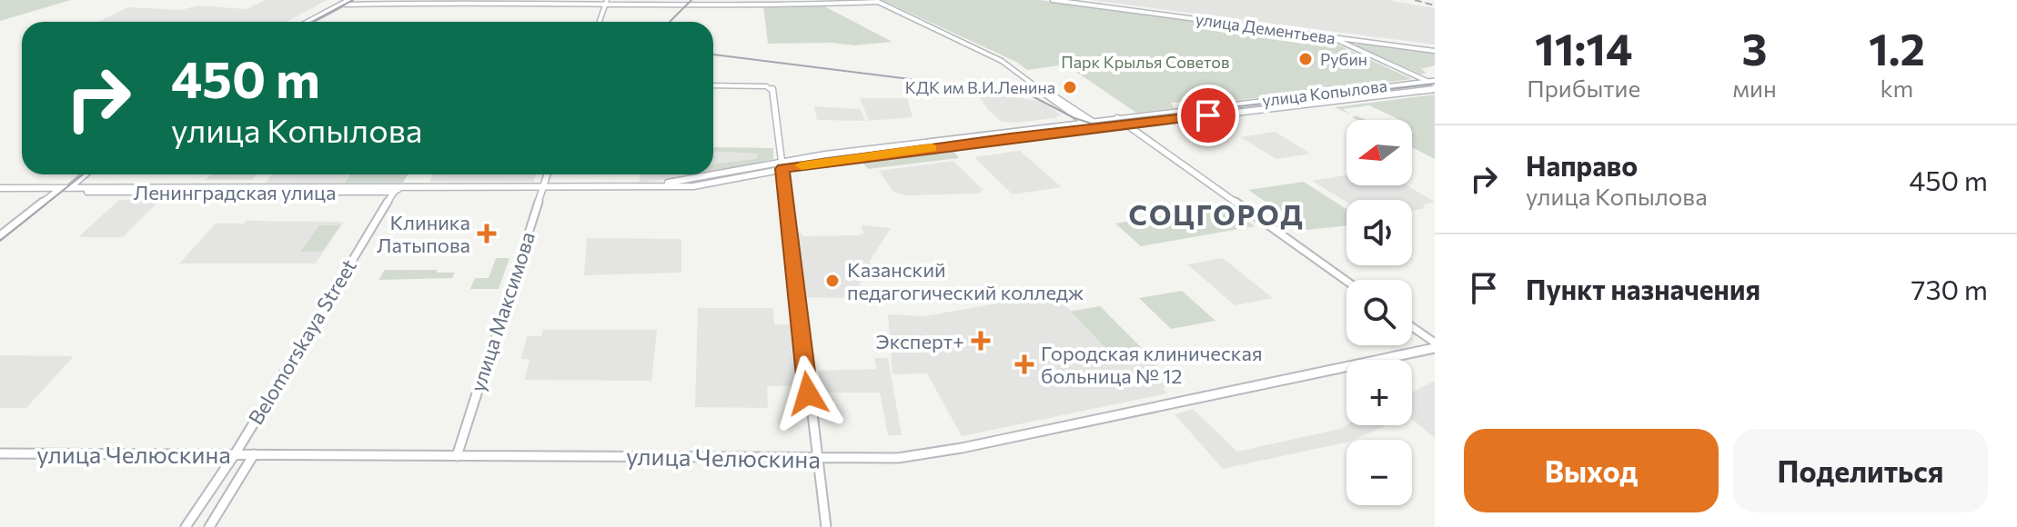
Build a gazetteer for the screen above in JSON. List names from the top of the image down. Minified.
{"streets":{"main road":["улица Копылова","Ленинградская улица"],"street":["улица Дементьева","улица Максимова","Belomorskaya Street","улица Челюскина"]},"crossings":[["улица Копылова","Ленинградская улица"],["Ленинградская улица","улица Максимова"],["Ленинградская улица","Belomorskaya Street"],["улица Максимова","улица Челюскина"],["Belomorskaya Street","улица Челюскина"]],"districts":["СОЦГОРОД"],"parks":["Парк Крылья Советов"],"places":{"other":["Рубин","КДК им В.И.Ленина","Казанский педагогический колледж"],"health":["Клиника Латыпова","Эксперт+","Городская клиническая больница № 12"]},"north":"left","page":{"eta":["11:14","Прибытие","3","мин","1.2","km"],"turn":["450 m","улица Копылова"],"map_buttons":["+","−"],"list":[{"name":"Направо","note":"улица Копылова","value":"450 m"},{"name":"Пункт назначения","value":"730 m"}],"buttons":["Выход","Поделиться"]}}
